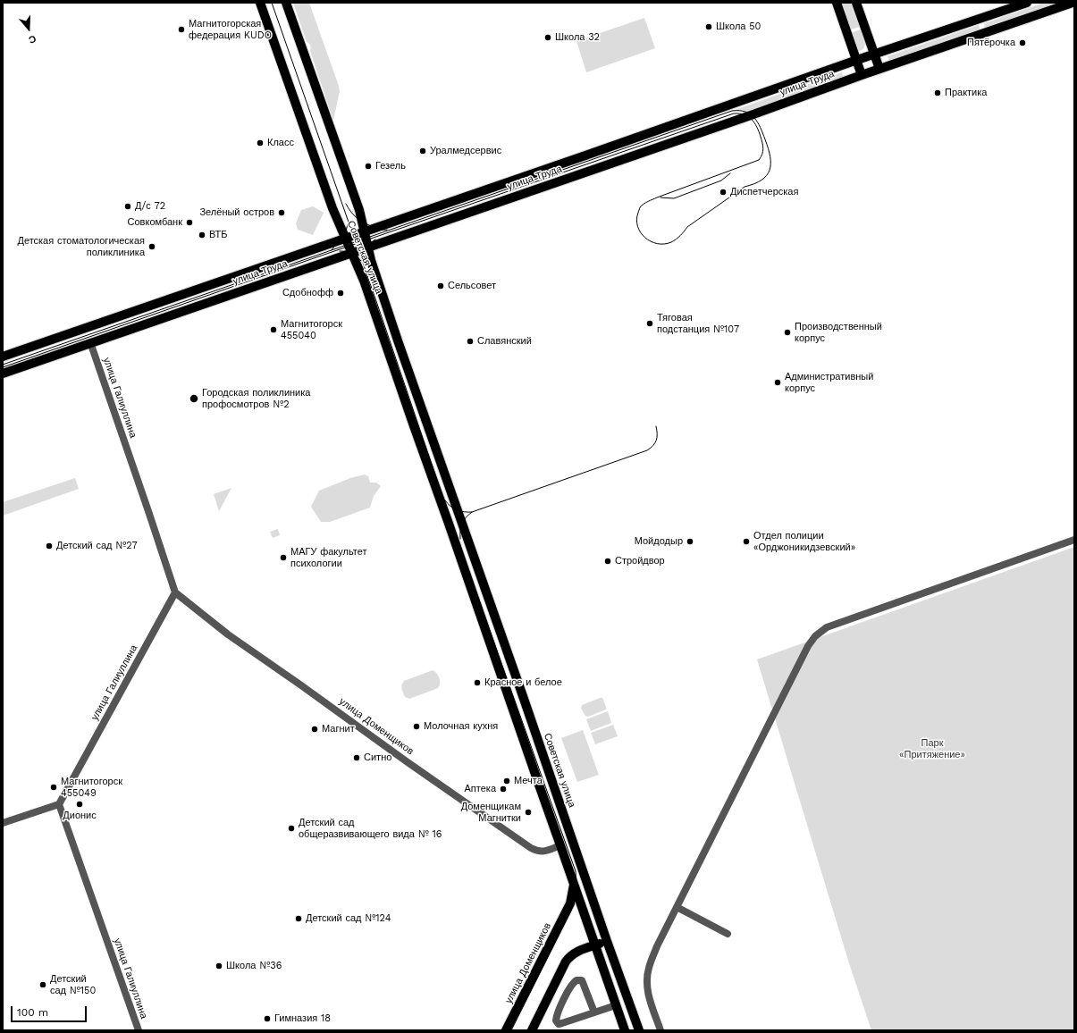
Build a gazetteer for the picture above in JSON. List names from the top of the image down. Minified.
{"streets":{"main road":["улица Труда","Советская улица","улица Доменщиков"],"street":["улица Галиуллина"]},"crossings":[["улица Труда","Советская улица"],["улица Труда","улица Галиуллина"],["Советская улица","улица Доменщиков"],["улица Галиуллина","улица Доменщиков"]],"parks":["Парк «Притяжение»"],"places":["Школа 50","Магнитогорская федерация KUDO","Школа 32","Пятёрочка","Практика","Класс","Уралмедсервис","Гезель","Диспетчерская","Д/с 72","Зелёный остров","Совкомбанк","ВТБ","Детская стоматологическая поликлиника","Сельсовет","Сдобнофф","Тяговая подстанция №107","Магнитогорск 455040","Производственный корпус","Славянский","Административный корпус","Городская поликлиника профосмотров №2","Мойдодыр","Отдел полиции «Орджоникидзевский»","Детский сад №27","МАГУ факультет психологии","Стройдвор","Красное и белое","Молочная кухня","Магнит","Ситно","Мечта","Магнитогорск 455049","Аптека","Дионис","Доменщикам Магнитки","Детский сад общеразвивающего вида № 16","Детский сад №124","Школа №36","Детский сад №150","Гимназия 18"],"scale_bar":"100 m","north":"bottom"}
